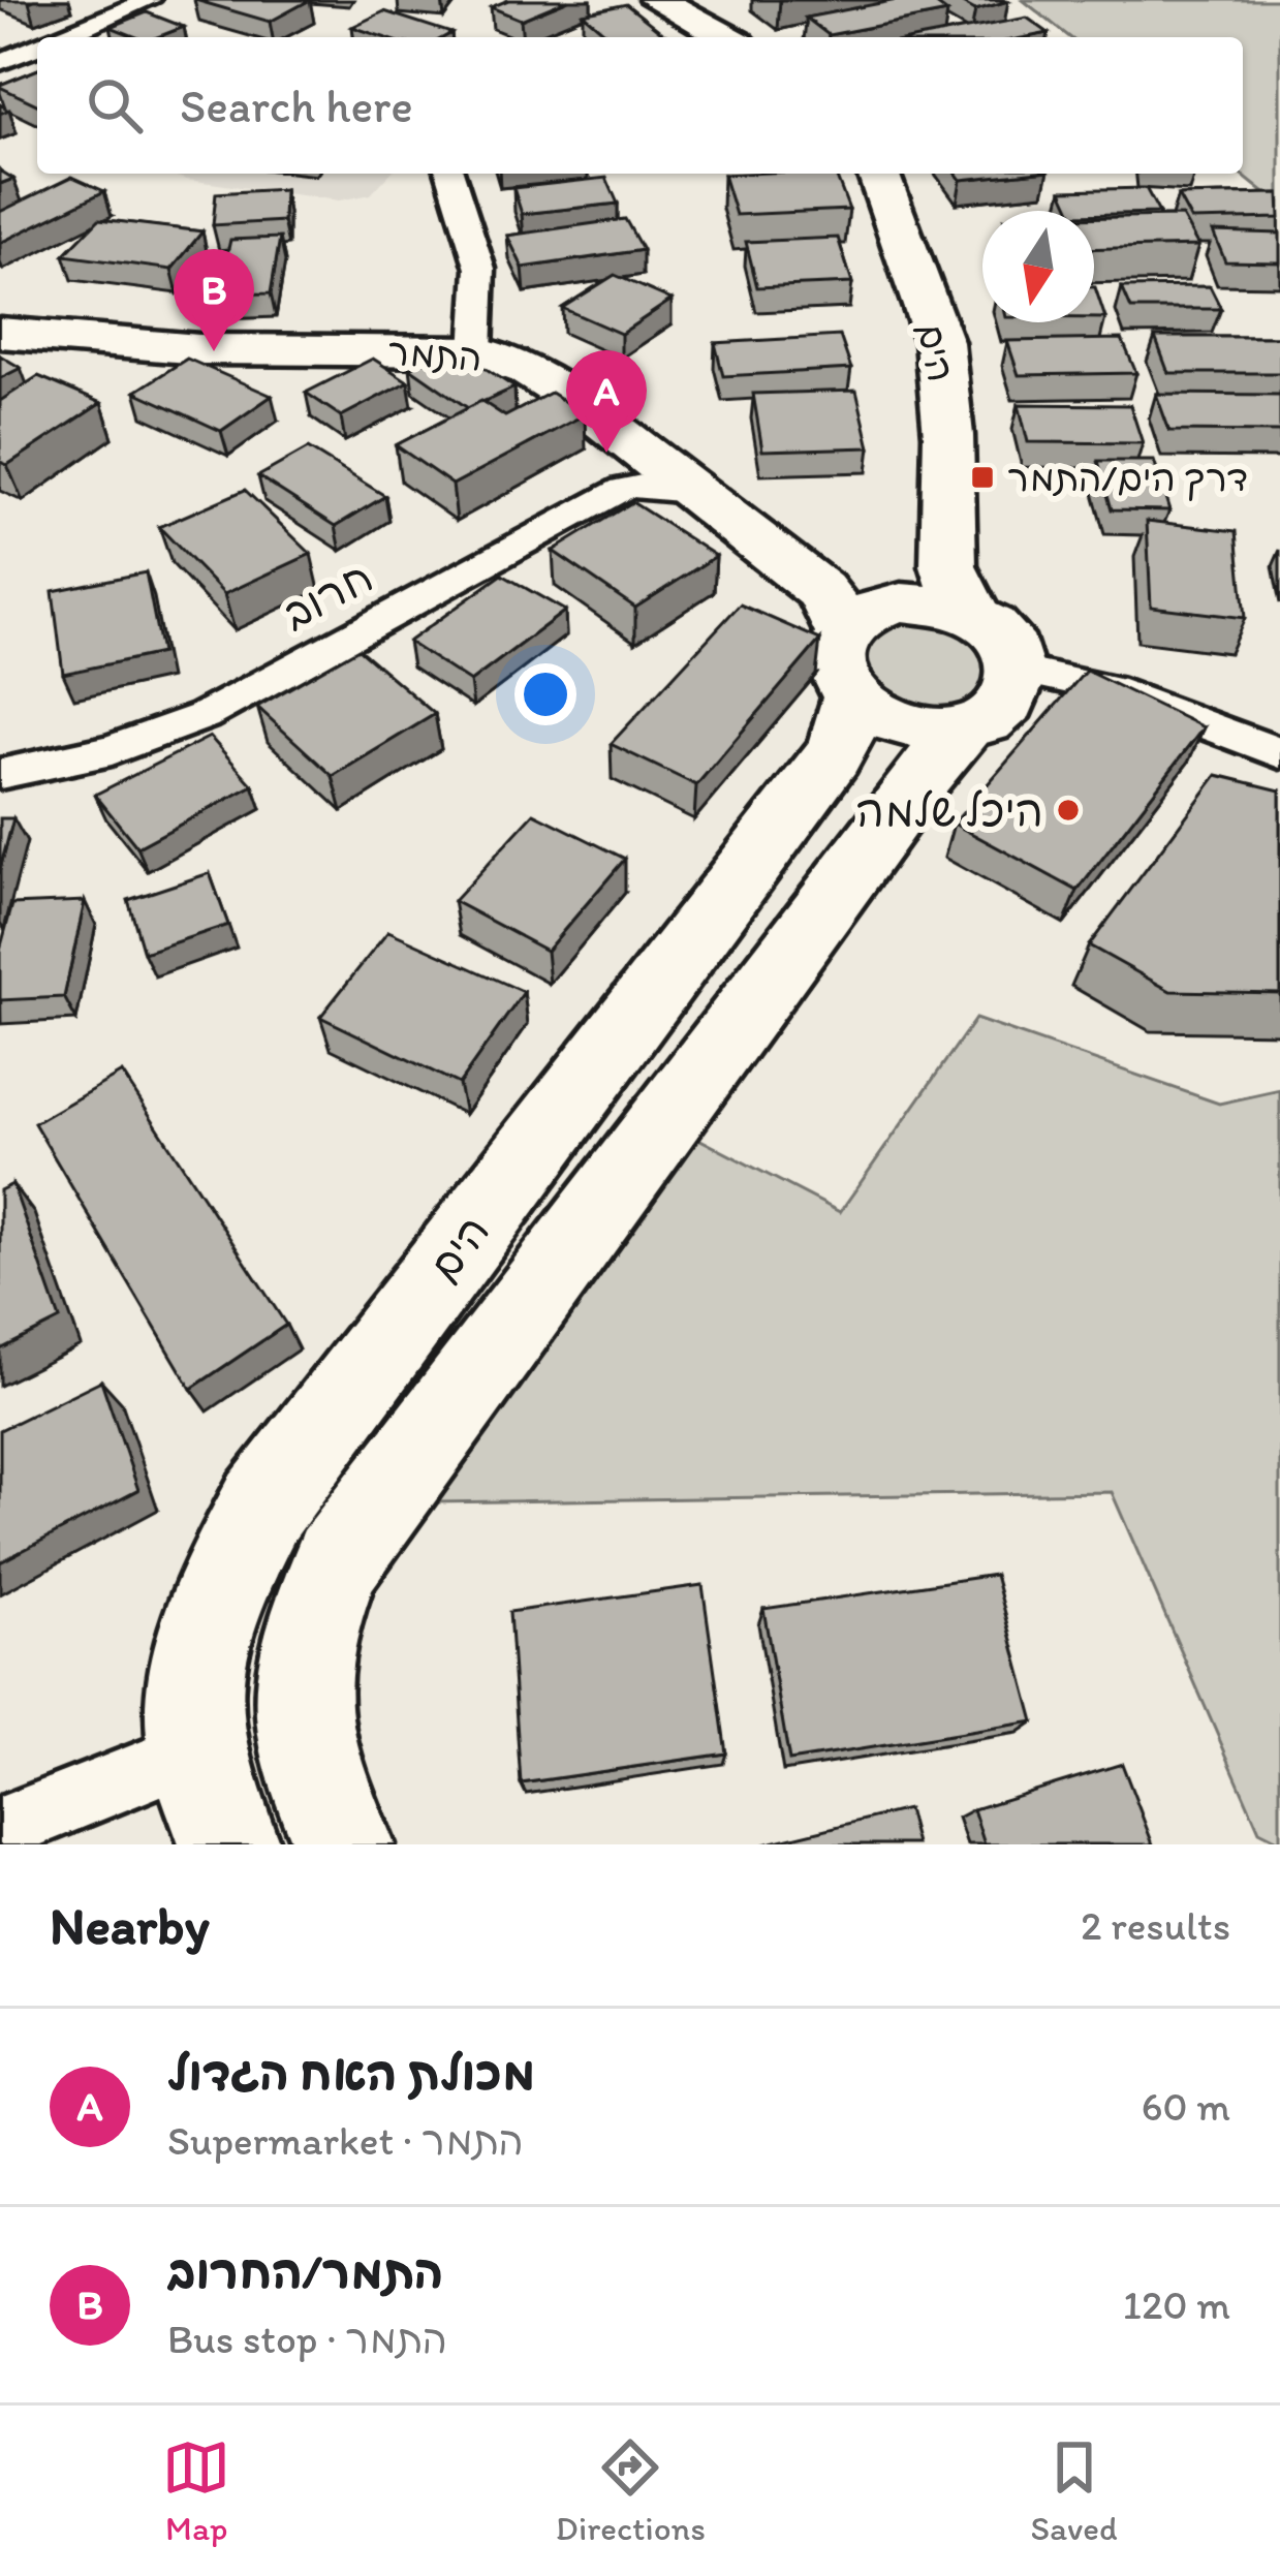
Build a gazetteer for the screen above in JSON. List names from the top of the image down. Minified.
{"streets":{"main road":["הים","התמר"],"street":["חרוב"]},"crossings":[["הים","התמר"],["התמר","חרוב"]],"places":{"transit":["דרך הים/התמר"],"other":["היכל שלמה"]},"north":"bottom","page":{"search":"Search here","pins":["B","A"],"heading":["Nearby","2 results"],"list":[{"mark":"A","name":"מכולת האח הגדול","note":"Supermarket · התמר","value":"60 m"},{"mark":"B","name":"התמר/החרוב","note":"Bus stop · התמר","value":"120 m"}],"nav":["Map","Directions","Saved"]}}
